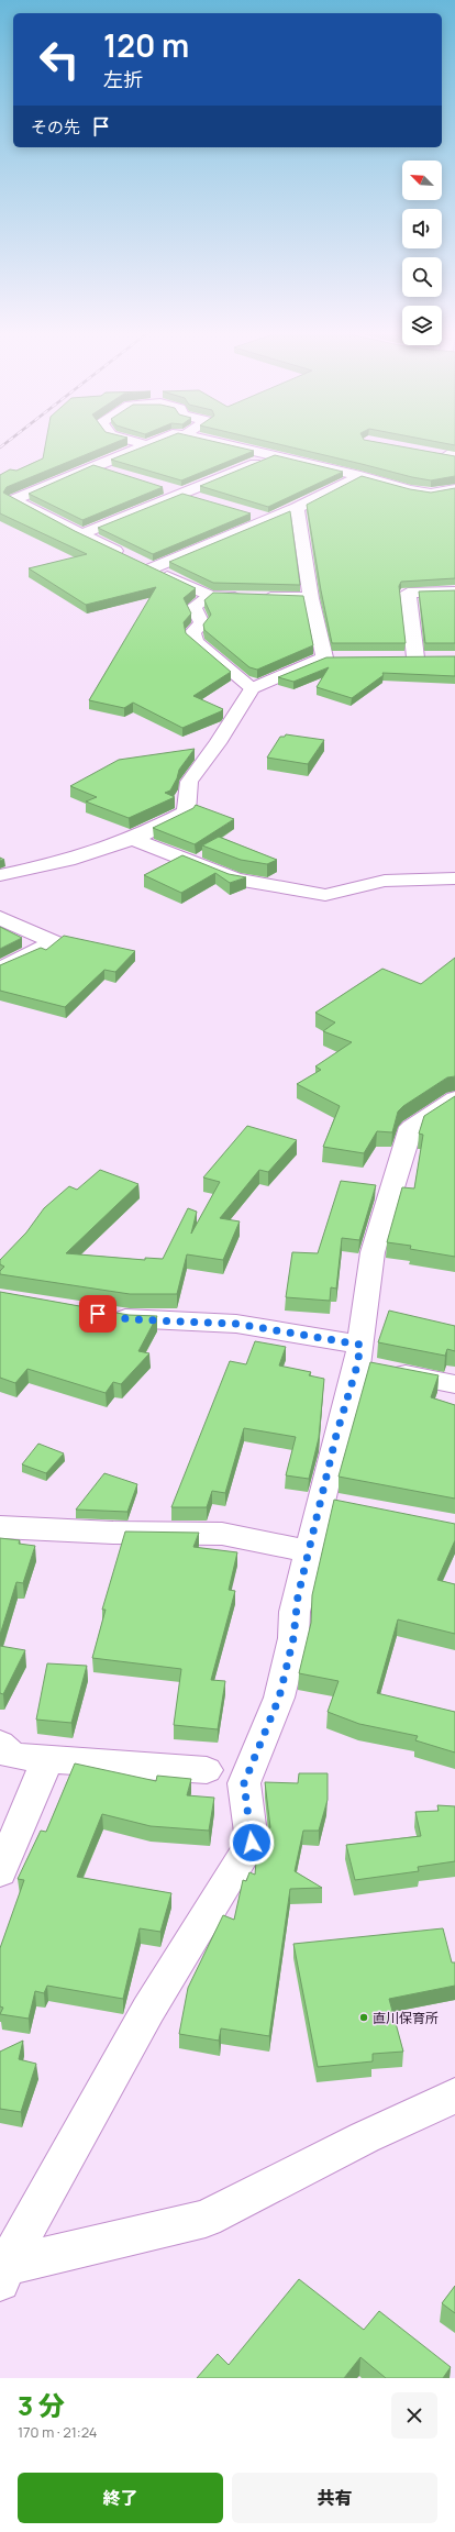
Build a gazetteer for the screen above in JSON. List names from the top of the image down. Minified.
{"places":["直川保育所"],"north":"top left","page":{"turn":["120 m","左折"],"then":"その先","heading":["3 分","170 m · 21:24"],"buttons":["終了","共有"]}}
